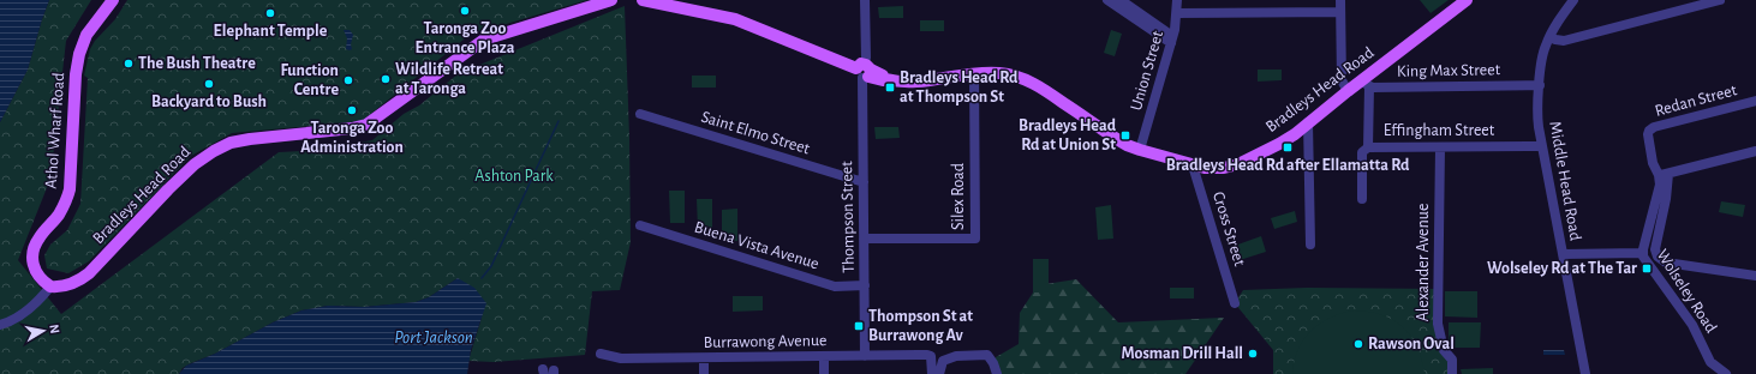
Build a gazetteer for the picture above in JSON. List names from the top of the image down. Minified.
{"streets":{"main road":["Bradleys Head Road","Athol Wharf Road"],"street":["Union Street","King Max Street","Redan Street","Effingham Street","Saint Elmo Street","Middle Head Road","Silex Road","Thompson Street","Cross Street","Buena Vista Avenue","Alexander Avenue","Wolseley Road","Burrawong Avenue"]},"crossings":[["Union Street","Bradleys Head Road"],["King Max Street","Bradleys Head Road"],["King Max Street","Effingham Street"],["King Max Street","Middle Head Road"],["Bradleys Head Road","Athol Wharf Road"],["Bradleys Head Road","Effingham Street"],["Bradleys Head Road","Silex Road"],["Bradleys Head Road","Thompson Street"],["Bradleys Head Road","Cross Street"],["Redan Street","Wolseley Road"],["Effingham Street","Middle Head Road"],["Effingham Street","Alexander Avenue"],["Saint Elmo Street","Thompson Street"],["Silex Road","Thompson Street"],["Thompson Street","Buena Vista Avenue"],["Thompson Street","Burrawong Avenue"]],"water":["Port Jackson"],"parks":["Ashton Park"],"places":{"other":["Taronga Zoo Entrance Plaza","Elephant Temple","The Bush Theatre","Wildlife Retreat at Taronga","Function Centre","Backyard to Bush","Taronga Zoo Administration","Rawson Oval","Mosman Drill Hall"],"transit":["Bradleys Head Rd at Thompson St","Bradleys Head Rd at Union St","Bradleys Head Rd after Ellamatta Rd","Wolseley Rd at The Tar","Thompson St at Burrawong Av"]},"north":"right"}
